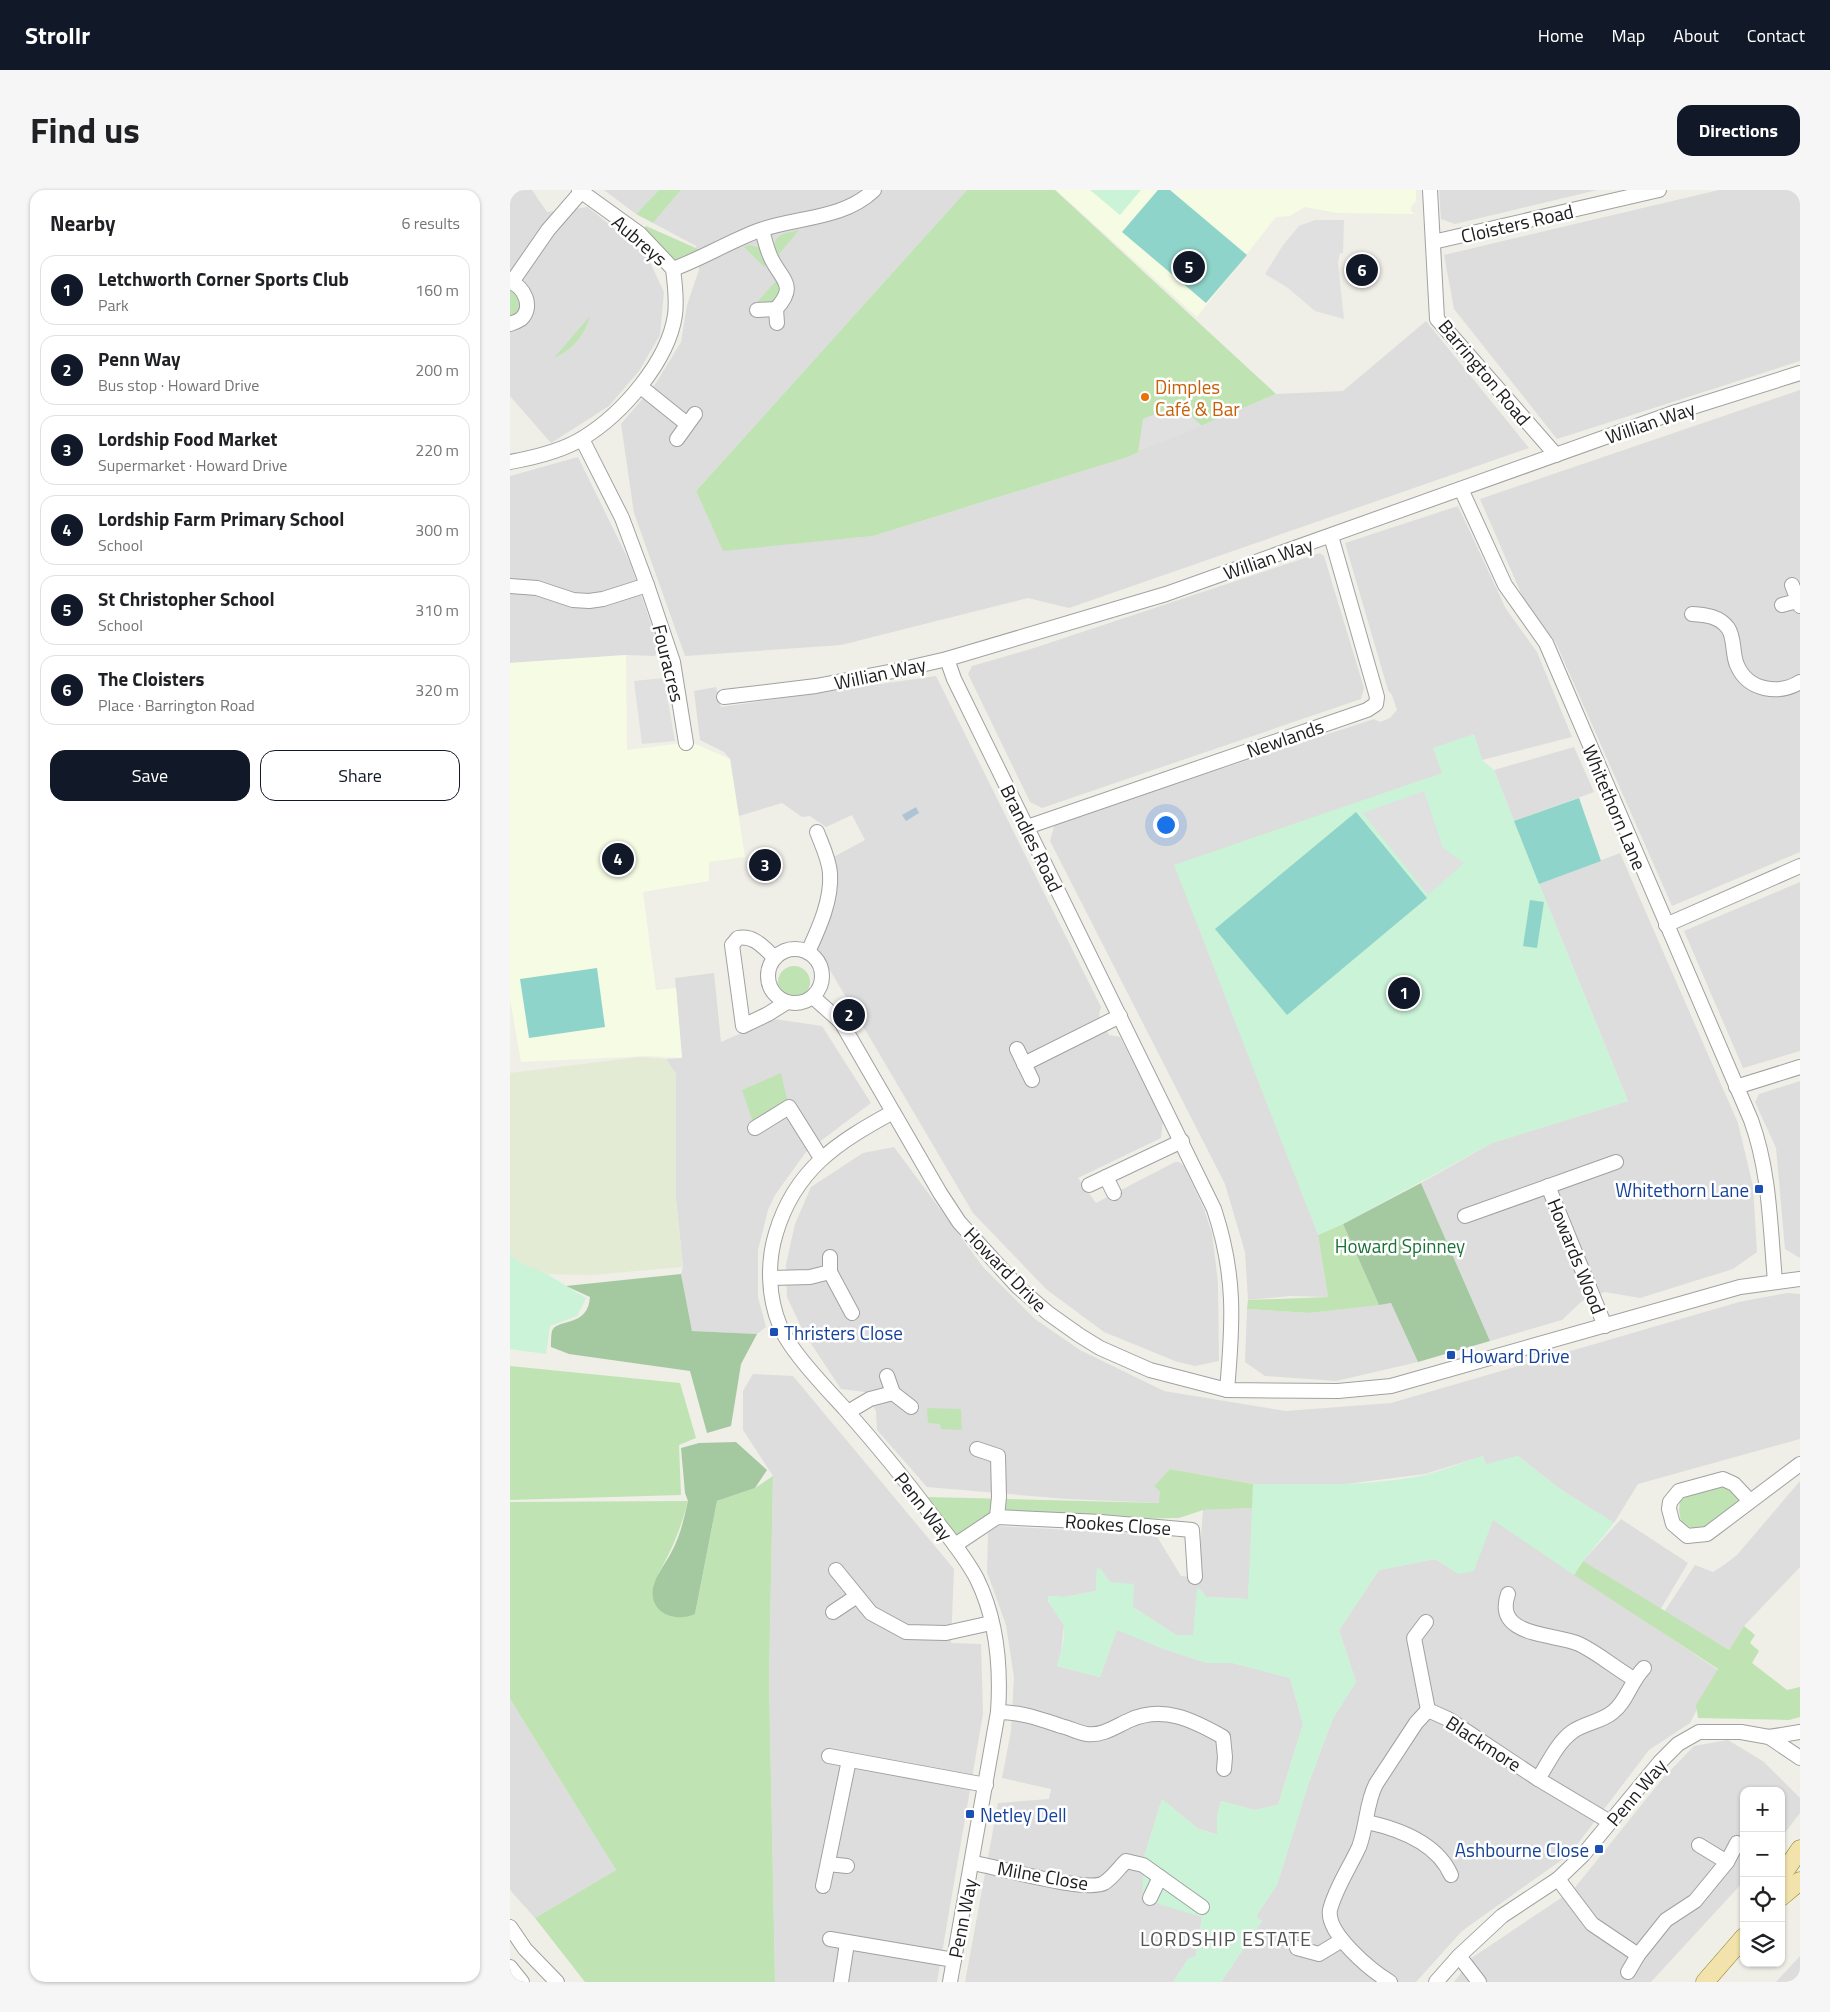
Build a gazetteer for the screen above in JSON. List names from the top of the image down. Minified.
{"streets":{"street":["Cloisters Road","Aubreys","Barrington Road","Willian Way","Fouracres","Newlands","Whitethorn Lane","Brandles Road","Howards Wood","Howard Drive","Penn Way","Rookes Close","Blackmore","Milne Close"]},"crossings":[["Cloisters Road","Barrington Road"],["Aubreys","Fouracres"],["Barrington Road","Willian Way"],["Willian Way","Newlands"],["Willian Way","Whitethorn Lane"],["Willian Way","Brandles Road"],["Newlands","Brandles Road"],["Whitethorn Lane","Howard Drive"],["Brandles Road","Howard Drive"],["Howards Wood","Howard Drive"],["Howard Drive","Penn Way"],["Penn Way","Blackmore"],["Penn Way","Milne Close"]],"districts":["LORDSHIP ESTATE"],"parks":["Howard Spinney"],"places":{"other":["Dimples Café & Bar"],"transit":["Whitethorn Lane","Thristers Close","Howard Drive","Netley Dell","Ashbourne Close"]},"page":{"header":"Strollr","nav":["Home","Map","About","Contact"],"title":"Find us","buttons":["Directions",["Save","Share"]],"heading":["Nearby","6 results"],"pins":["5","6","4","3","1","2"],"list":[{"mark":"1","name":"Letchworth Corner Sports Club","note":"Park","value":"160 m"},{"mark":"2","name":"Penn Way","note":"Bus stop · Howard Drive","value":"200 m"},{"mark":"3","name":"Lordship Food Market","note":"Supermarket · Howard Drive","value":"220 m"},{"mark":"4","name":"Lordship Farm Primary School","note":"School","value":"300 m"},{"mark":"5","name":"St Christopher School","note":"School","value":"310 m"},{"mark":"6","name":"The Cloisters","note":"Place · Barrington Road","value":"320 m"}],"map_buttons":["+","−"]}}
